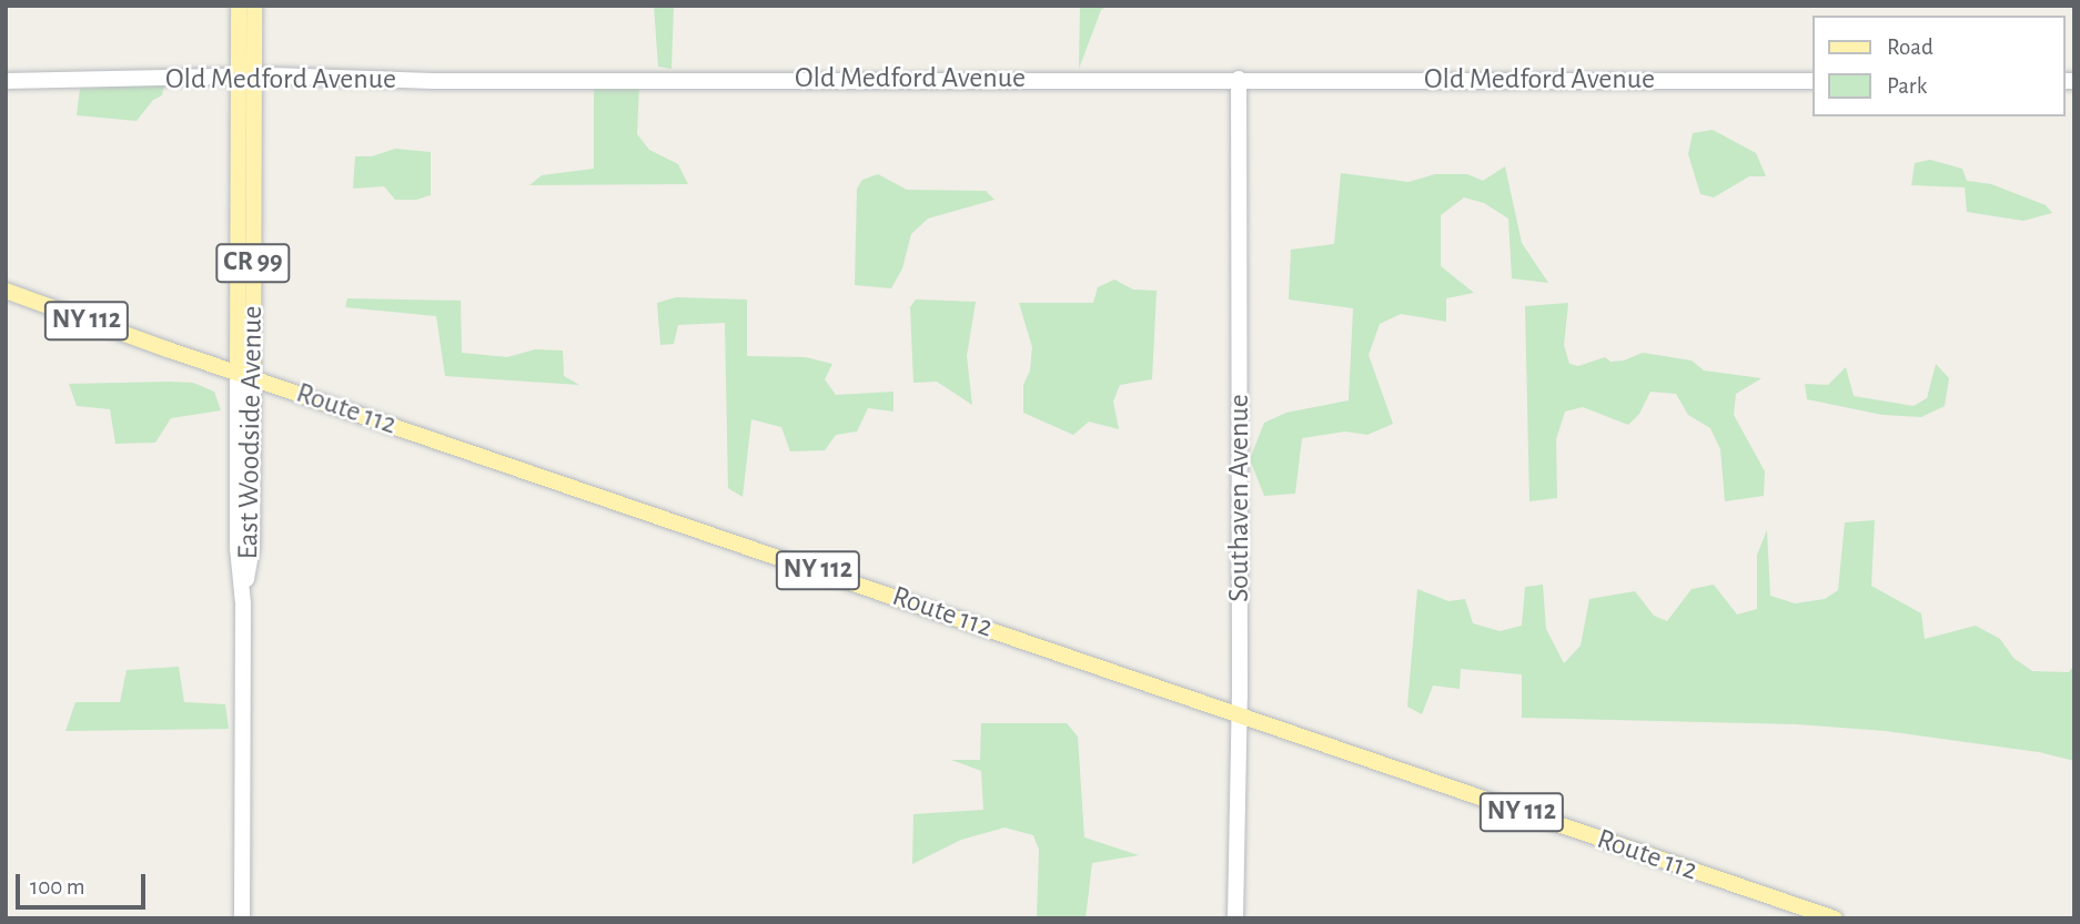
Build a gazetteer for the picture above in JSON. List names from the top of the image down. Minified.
{"streets":{"main road":["CR 99","NY 112","Route 112","East Woodside Avenue"],"street":["Old Medford Avenue","Southaven Avenue"]},"crossings":[["Old Medford Avenue","CR 99"],["Old Medford Avenue","East Woodside Avenue"],["Old Medford Avenue","Southaven Avenue"],["CR 99","East Woodside Avenue"],["Route 112","East Woodside Avenue"],["Route 112","Southaven Avenue"]],"legend":["Road","Park"],"scale_bar":"100 m"}
